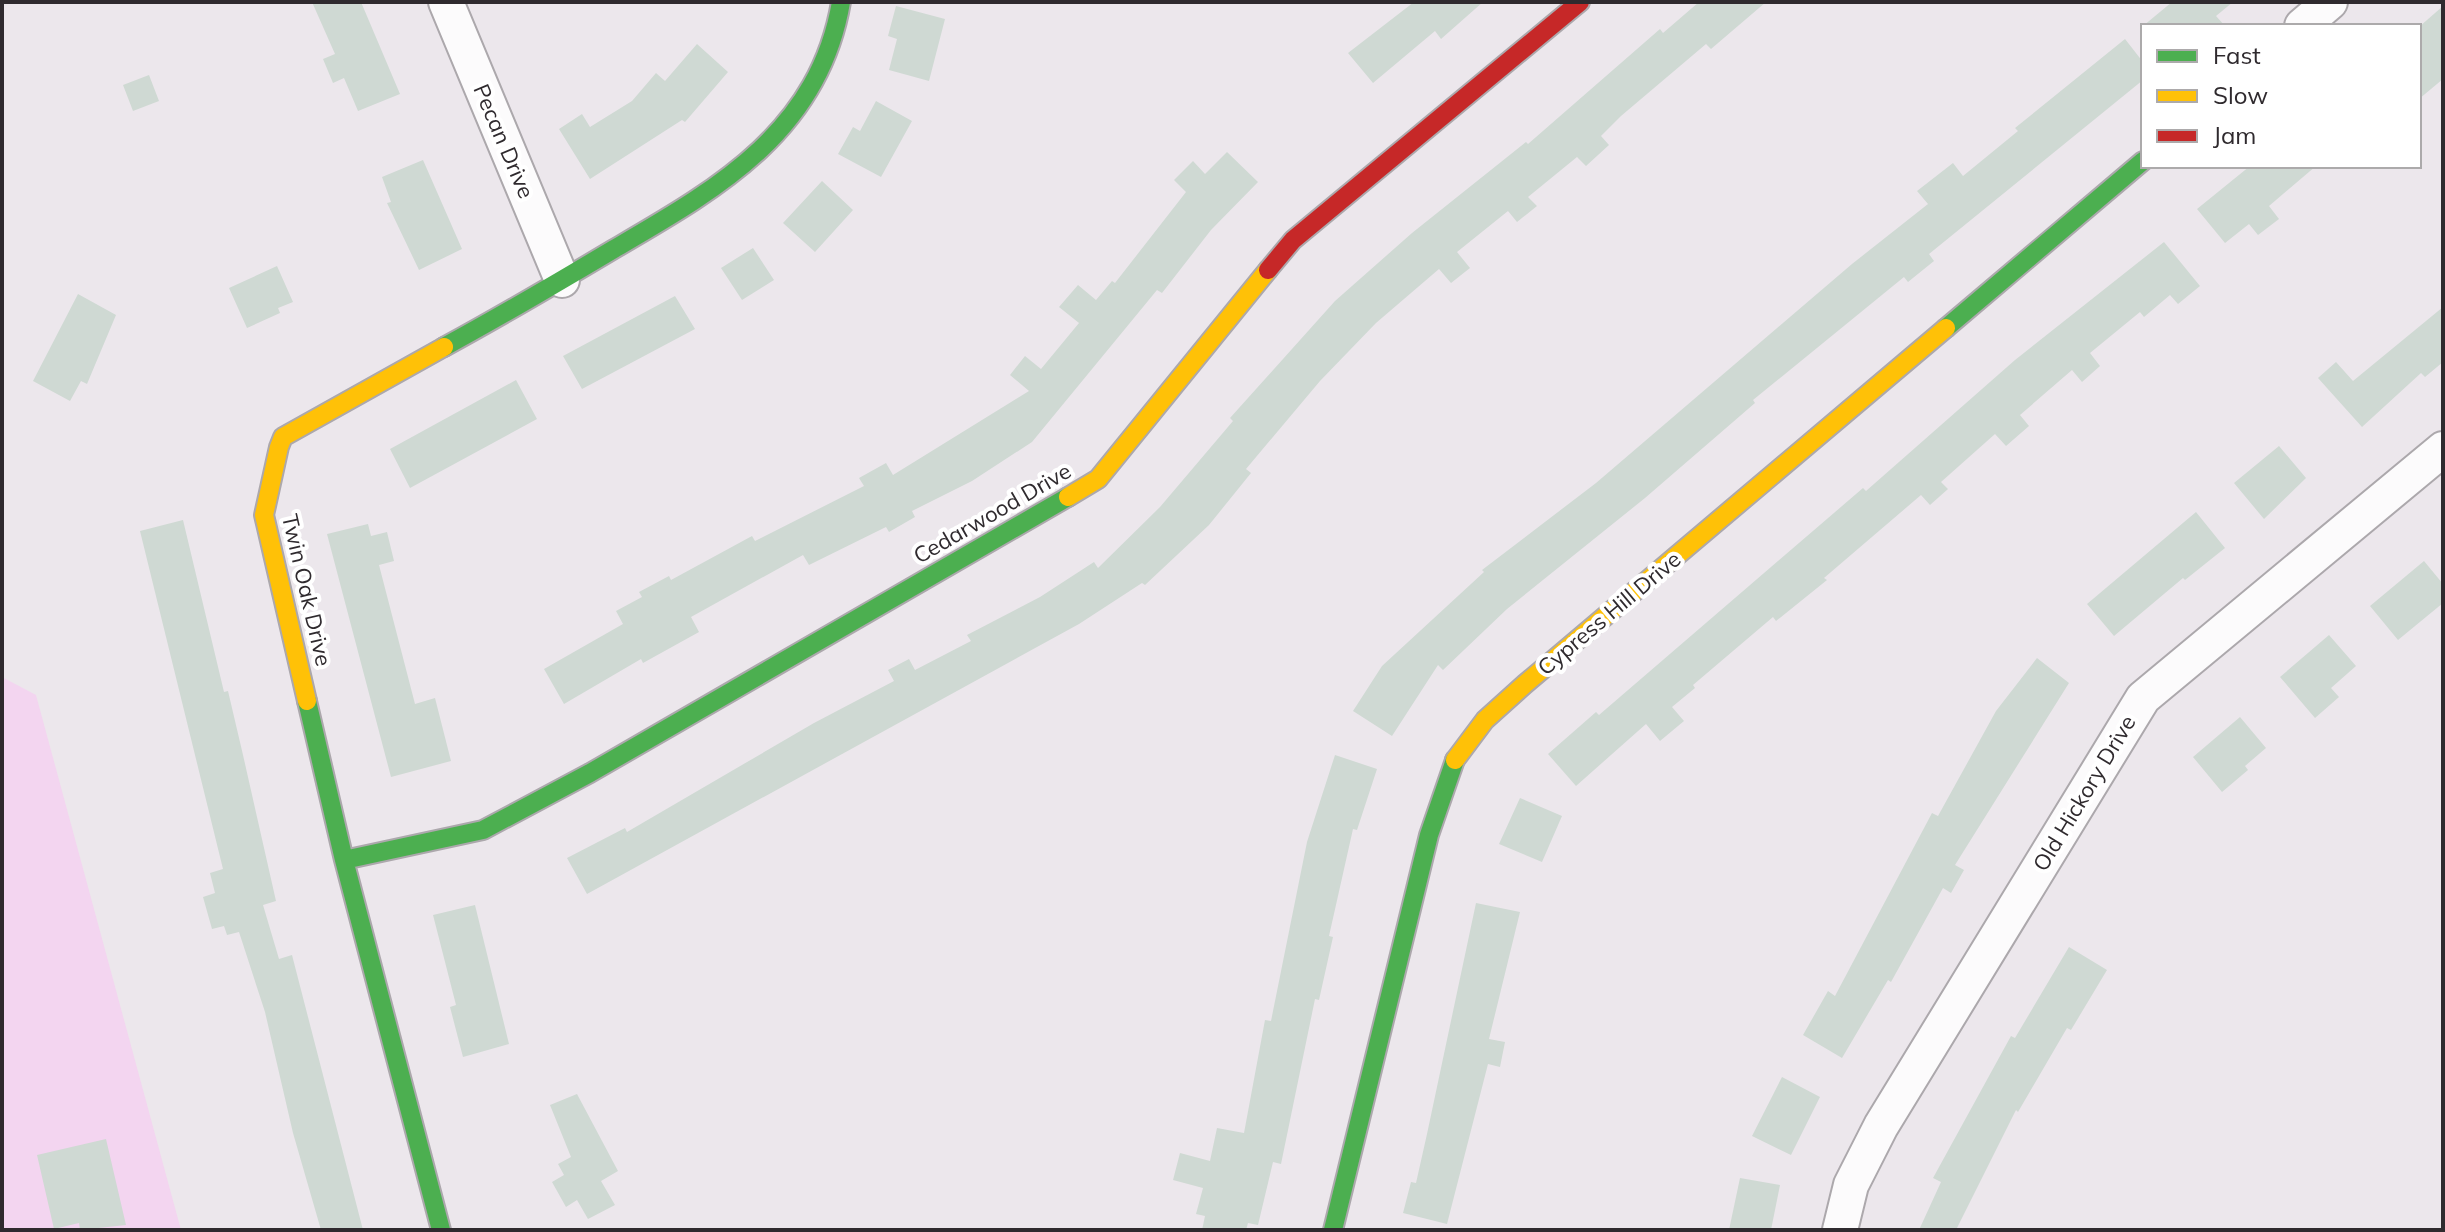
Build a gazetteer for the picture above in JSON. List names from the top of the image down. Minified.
{"streets":{"street":["Pecan Drive","Cedarwood Drive","Twin Oak Drive","Cypress Hill Drive","Old Hickory Drive"]},"crossings":[["Pecan Drive","Twin Oak Drive"],["Cedarwood Drive","Twin Oak Drive"]],"legend":["Fast","Slow","Jam"]}
